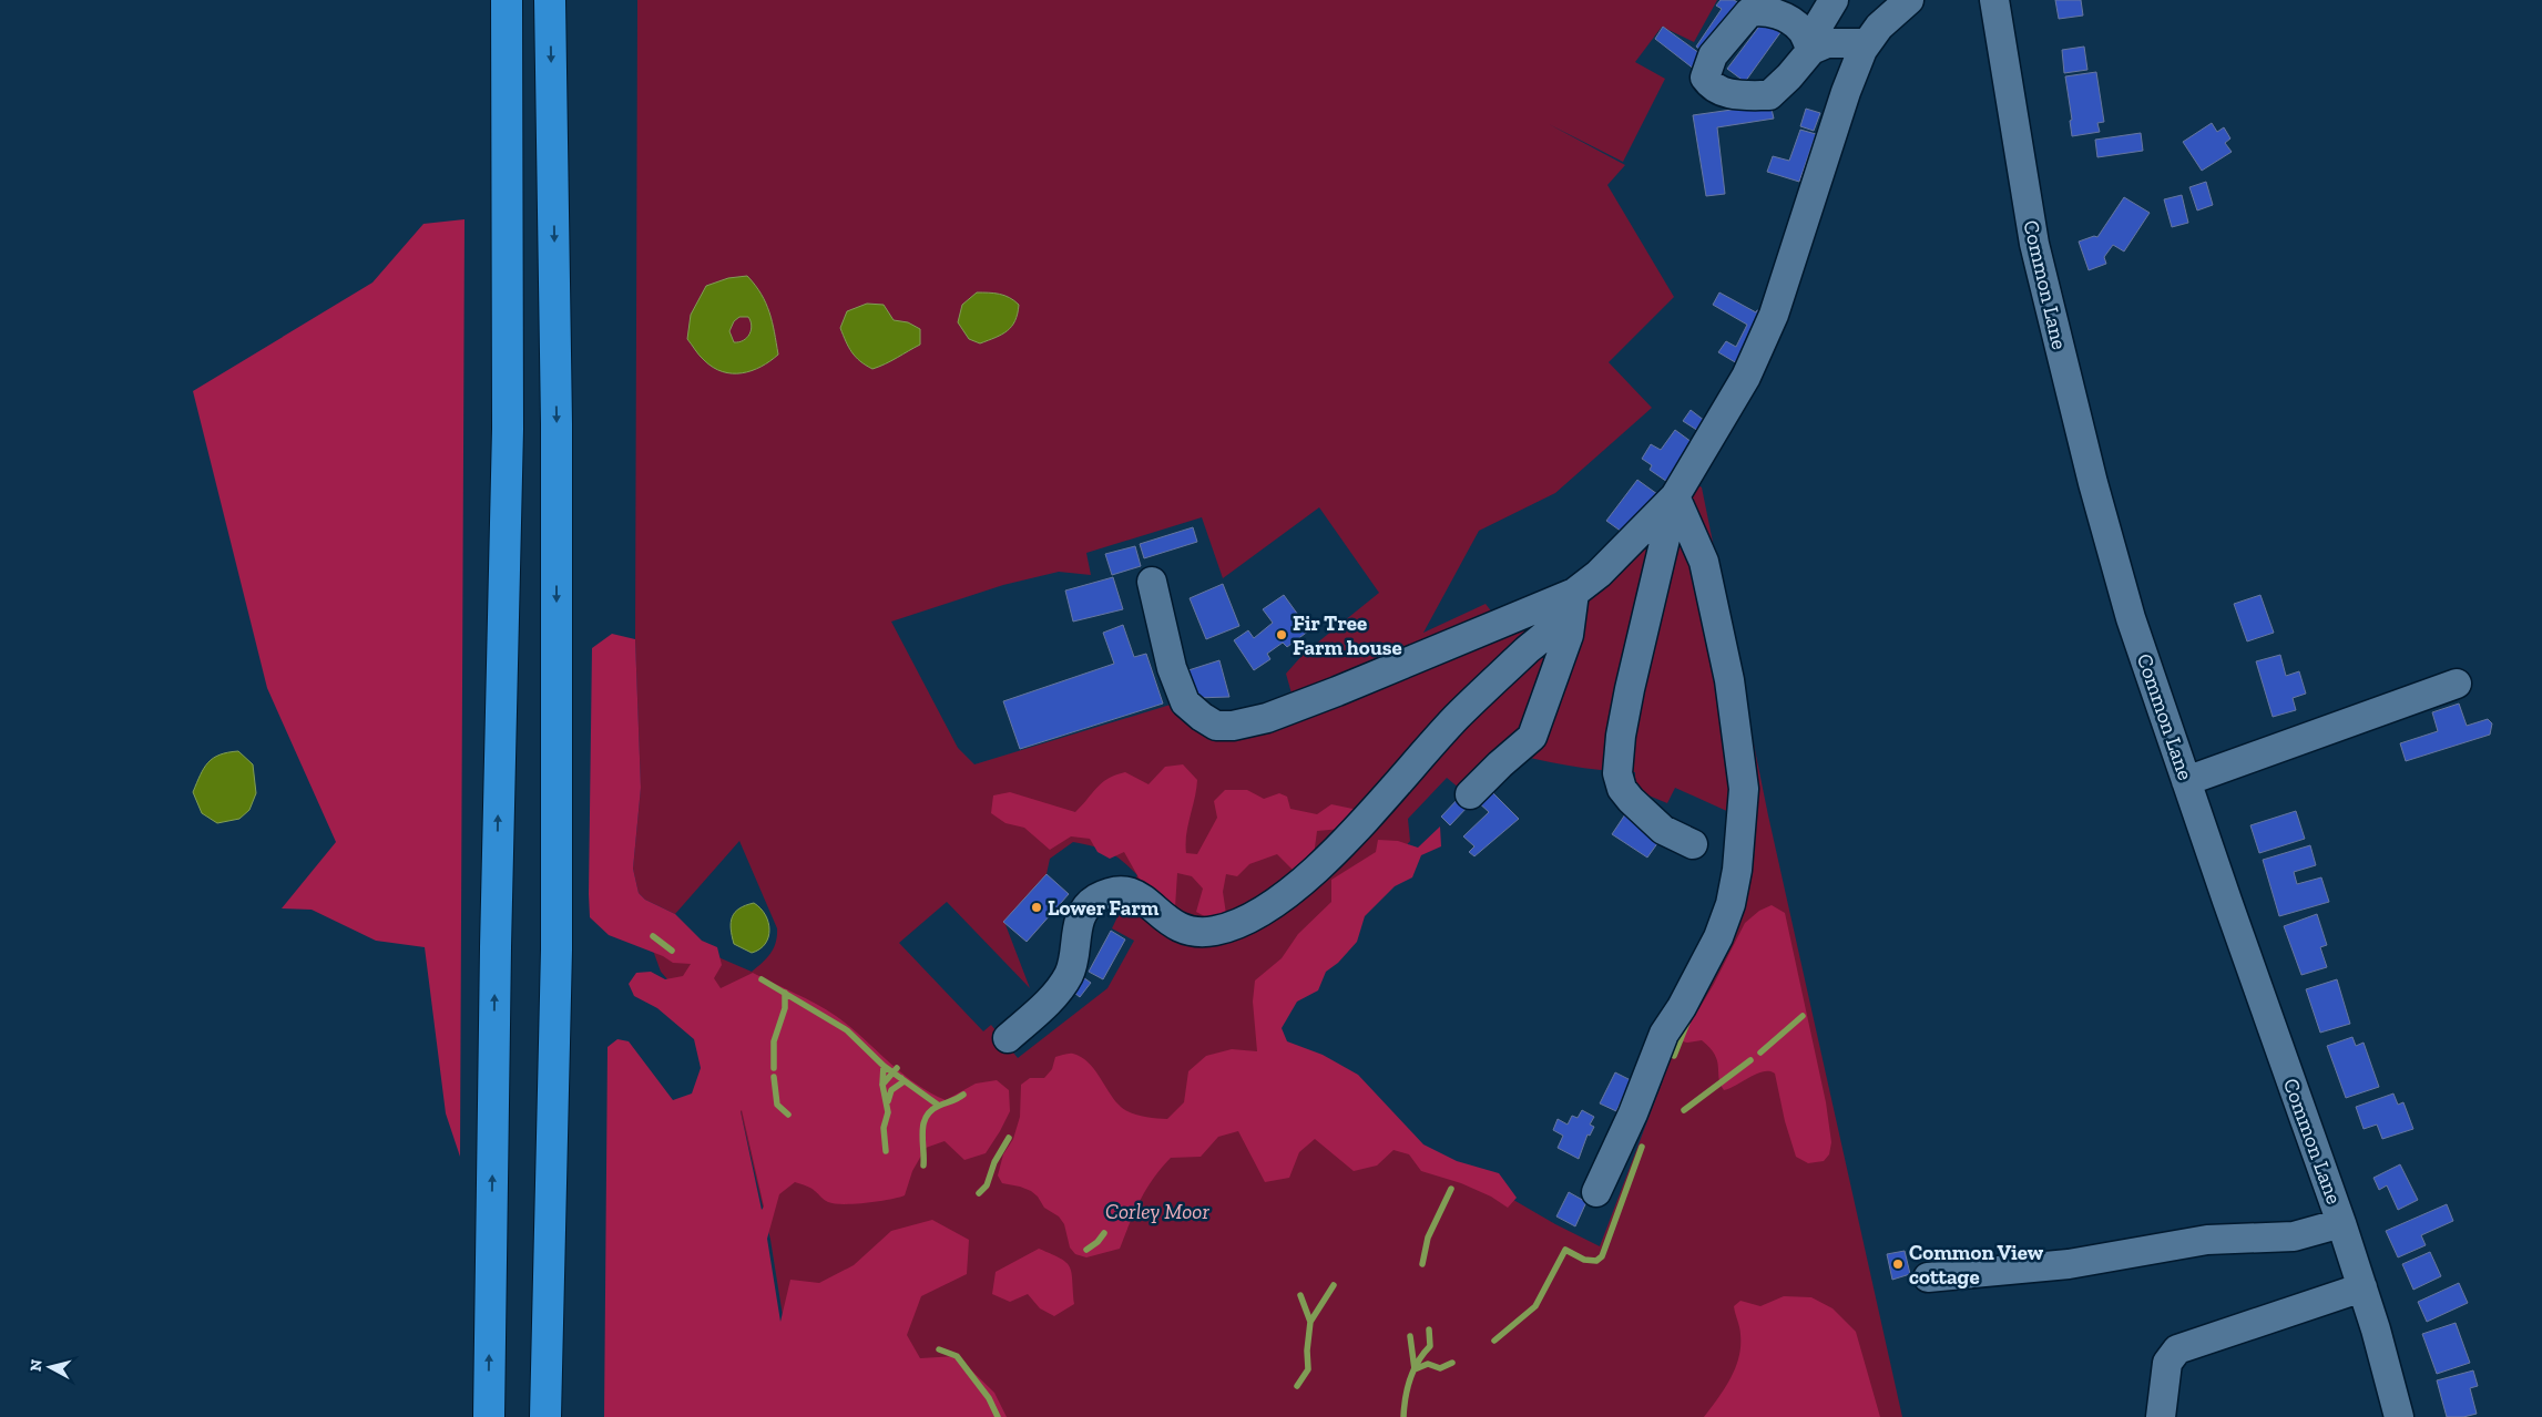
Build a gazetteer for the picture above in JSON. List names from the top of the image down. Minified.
{"streets":{"street":["Common Lane"]},"parks":["Corley Moor"],"places":["Fir Tree Farm house","Lower Farm","Common View cottage"],"north":"left"}
